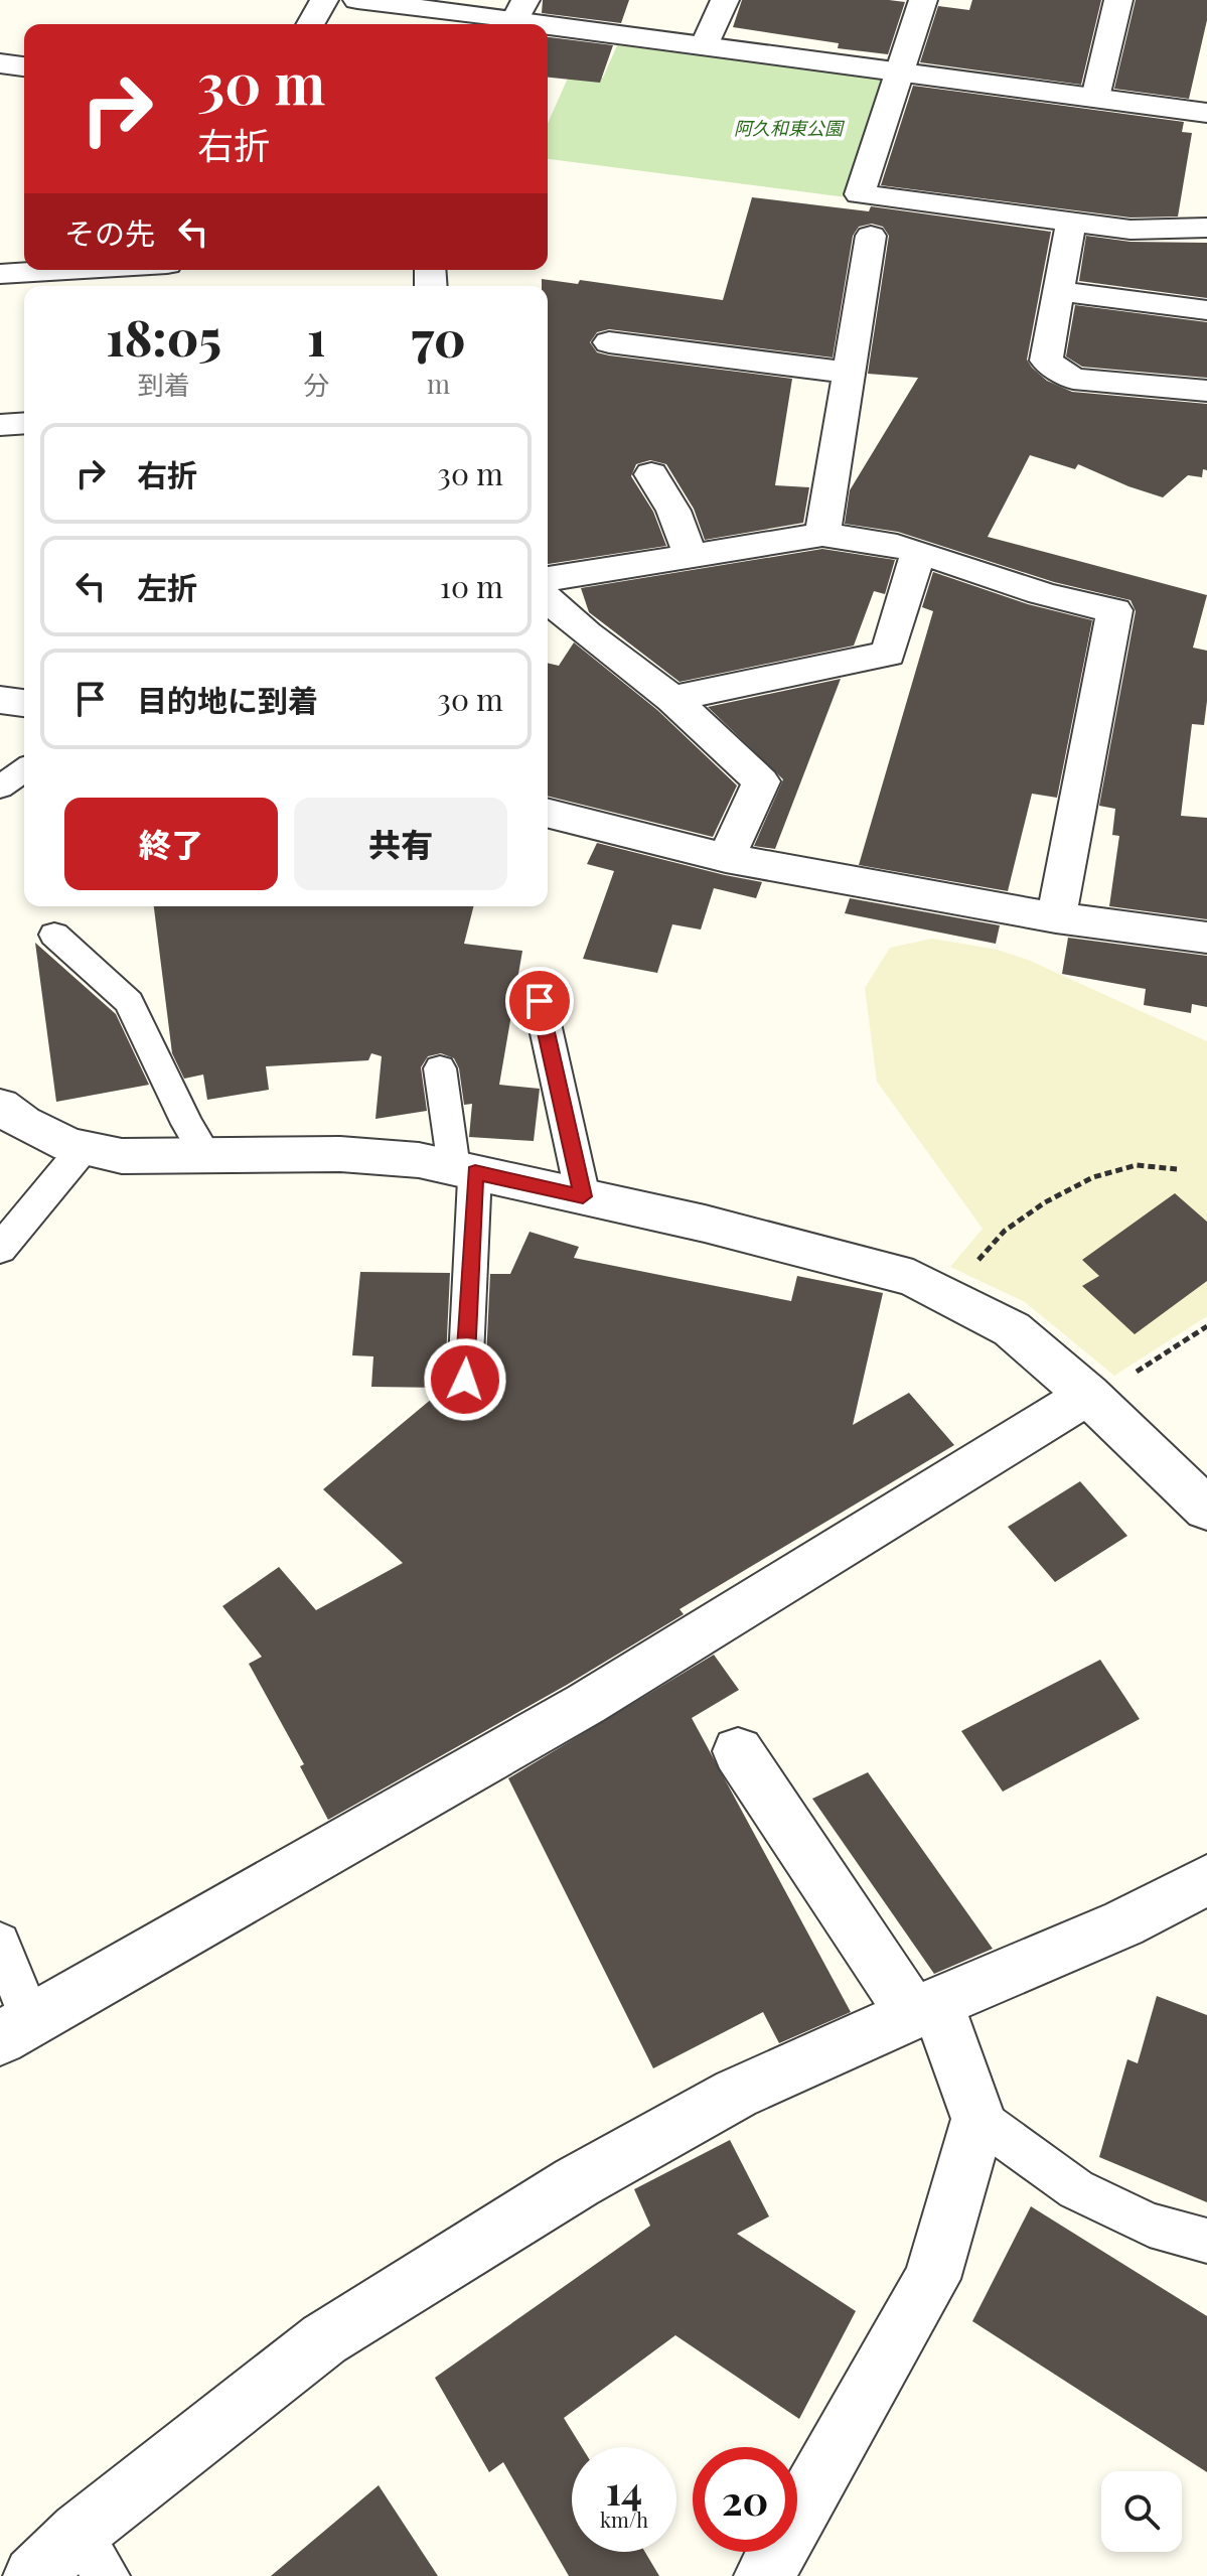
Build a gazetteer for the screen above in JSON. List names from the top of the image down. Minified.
{"parks":["阿久和東公園"],"page":{"turn":["30 m","右折"],"then":"その先","eta":["18:05","到着","1","分","70","m"],"list":[{"name":"右折","value":"30 m"},{"name":"左折","value":"10 m"},{"name":"目的地に到着","value":"30 m"}],"buttons":["終了","共有"],"speed":"14 km/h","limit":"20"}}
